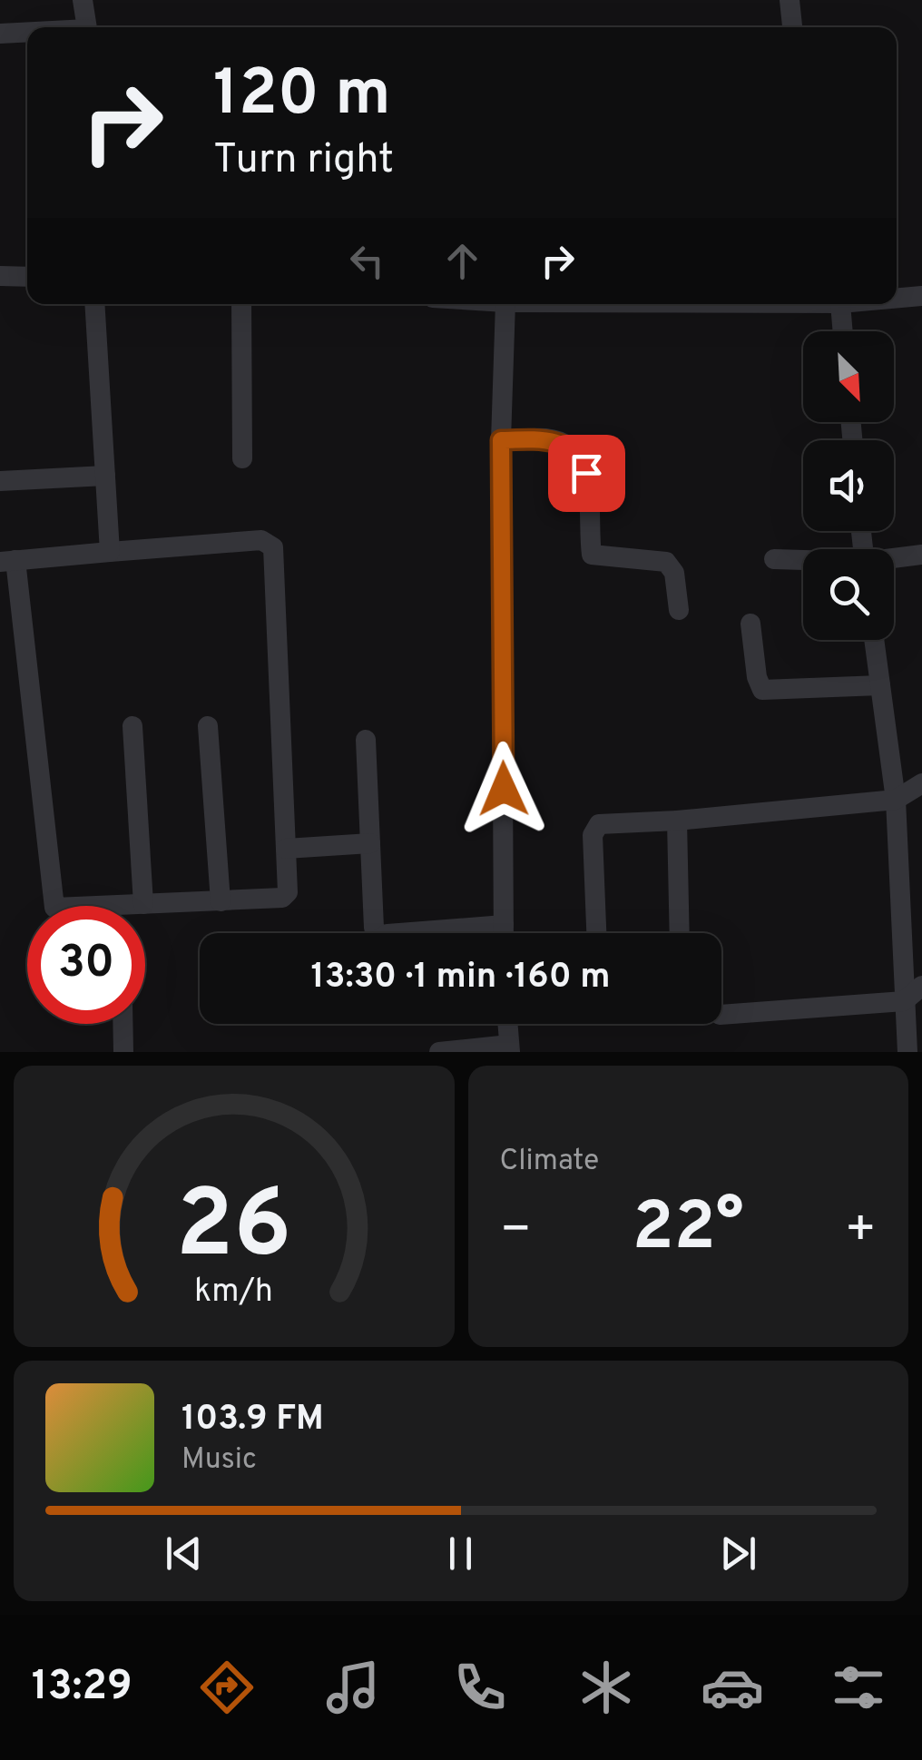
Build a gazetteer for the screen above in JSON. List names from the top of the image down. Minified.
{"north":"bottom right","page":{"turn":["120 m","Turn right"],"limit":"30","trip":"13:30 · 1 min · 160 m","tile":"Climate","heat":["−","22°","+"],"song":["103.9 FM","Music"],"tabs":"13:29","gauge":["26","km/h"]}}
